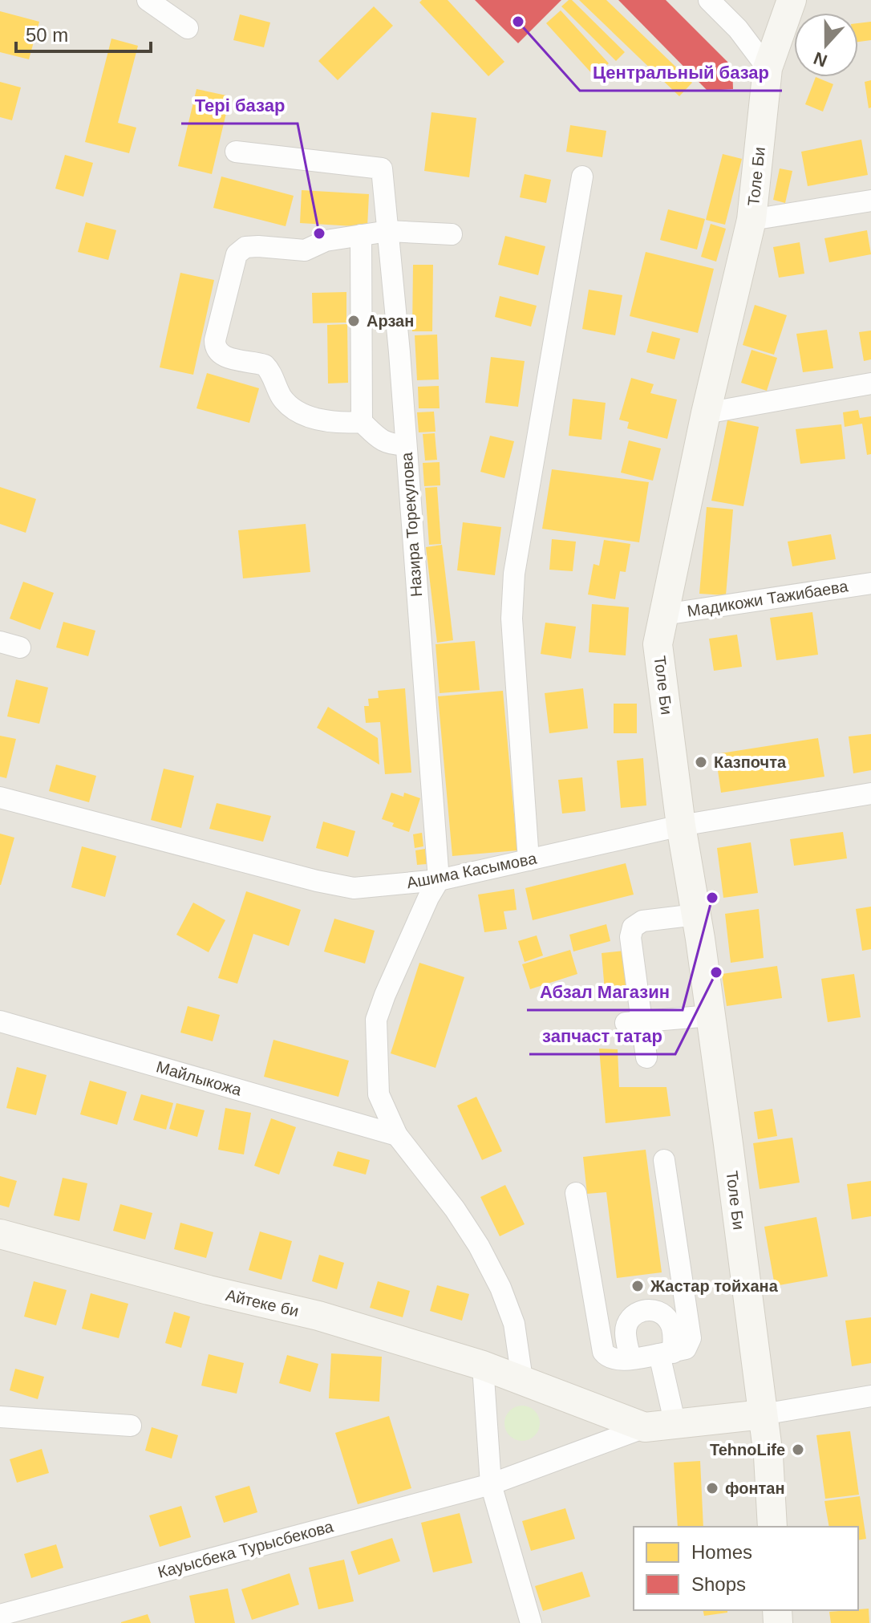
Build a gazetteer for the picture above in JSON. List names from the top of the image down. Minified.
{"streets":{"street":["Толе Би","Назира Торекулова","Мадикожи Тажибаева","Ашима Касымова","Майлыкожа","Айтеке би","Кауысбека Турысбекова"]},"crossings":[["Толе Би","Мадикожи Тажибаева"],["Толе Би","Ашима Касымова"],["Назира Торекулова","Ашима Касымова"],["Айтеке би","Кауысбека Турысбекова"]],"places":["Центральный базар","Тері базар","Арзан","Казпочта","Абзал Магазин","запчаст татар","Жастар тойхана","TehnoLife","фонтан"],"legend":["Homes","Shops"],"scale_bar":"50 m","north":"bottom"}
